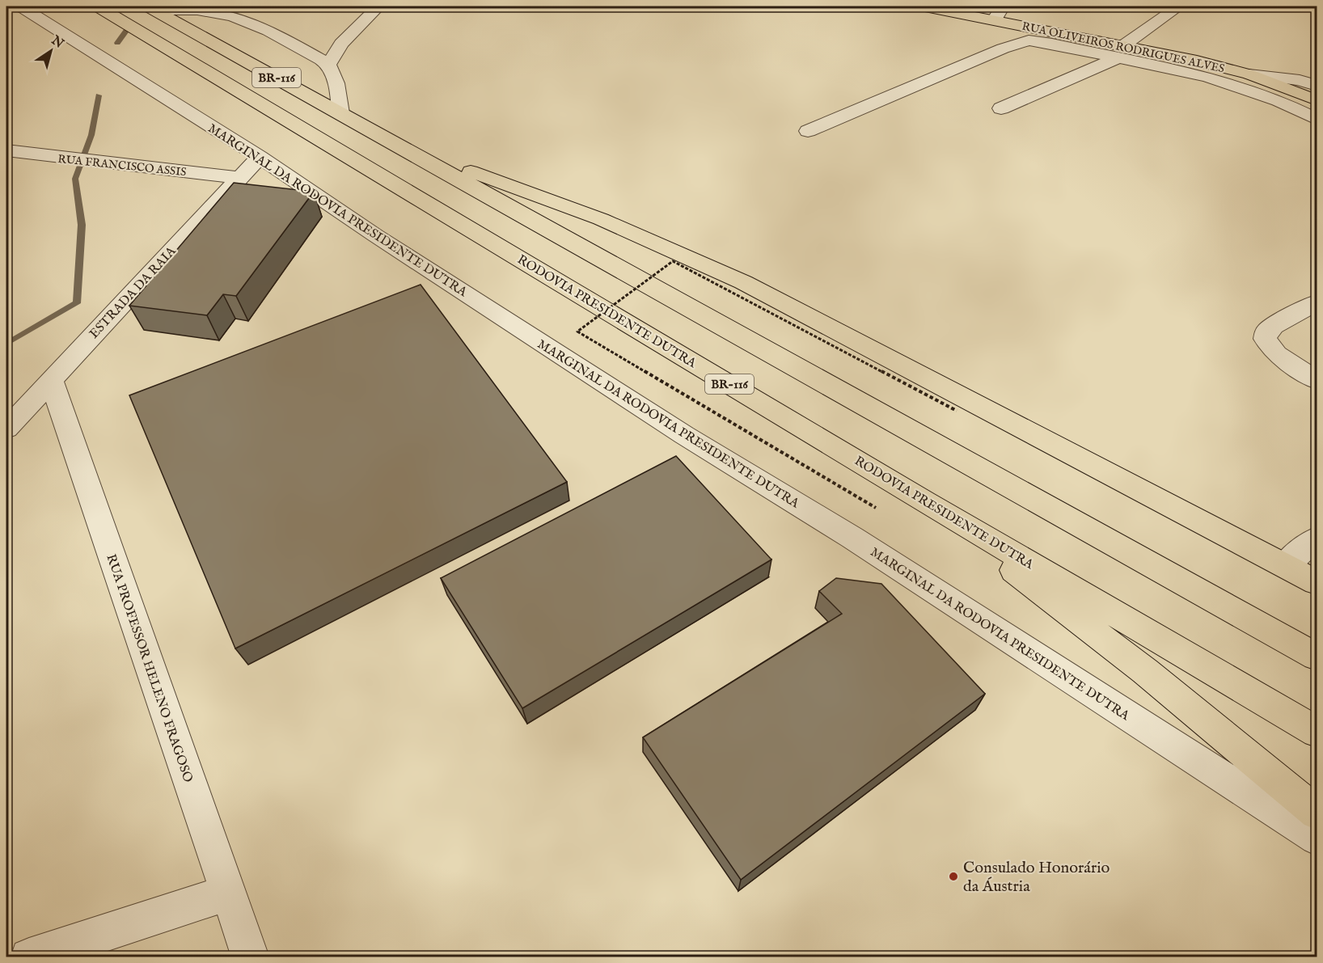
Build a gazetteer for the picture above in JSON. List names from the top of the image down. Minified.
{"streets":{"main road":["RUA OLIVEIROS RODRIGUES ALVES","BR-116","RODOVIA PRESIDENTE DUTRA"],"street":["RUA FRANCISCO ASSIS","MARGINAL DA RODOVIA PRESIDENTE DUTRA","ESTRADA DA RAIA","RUA PROFESSOR HELENO FRAGOSO"]},"crossings":[["RUA FRANCISCO ASSIS","ESTRADA DA RAIA"],["MARGINAL DA RODOVIA PRESIDENTE DUTRA","ESTRADA DA RAIA"],["ESTRADA DA RAIA","RUA PROFESSOR HELENO FRAGOSO"]],"places":["Consulado Honorário da Áustria"],"north":"top right"}
